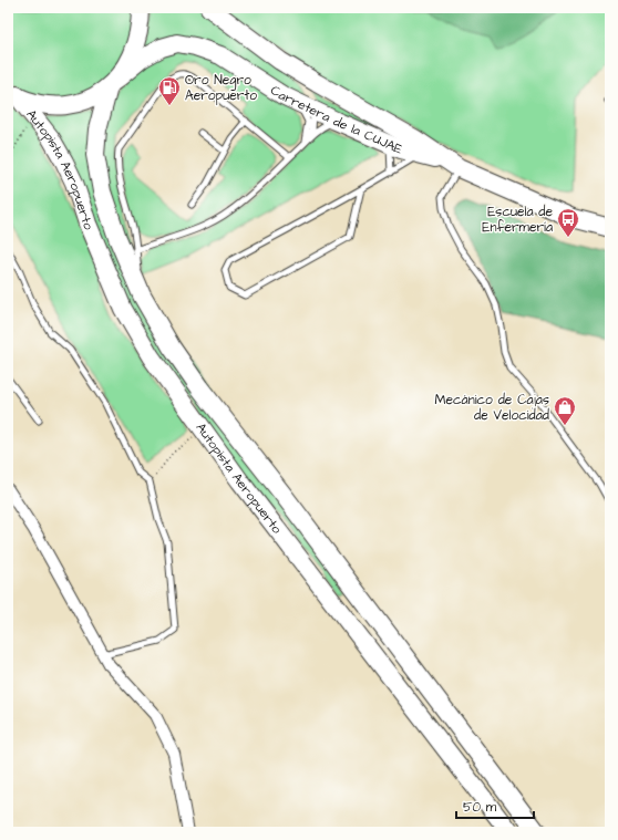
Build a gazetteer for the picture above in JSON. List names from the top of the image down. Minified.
{"streets":{"highway":["Carretera de la CUJAE","Autopista Aeropuerto"]},"crossings":[["Carretera de la CUJAE","Autopista Aeropuerto"]],"places":{"fuel station":["Oro Negro Aeropuerto"],"bus stop":["Escuela de Enfermería"],"shop":["Mecánico de Cajas de Velocidad"]},"scale_bar":"50 m"}
